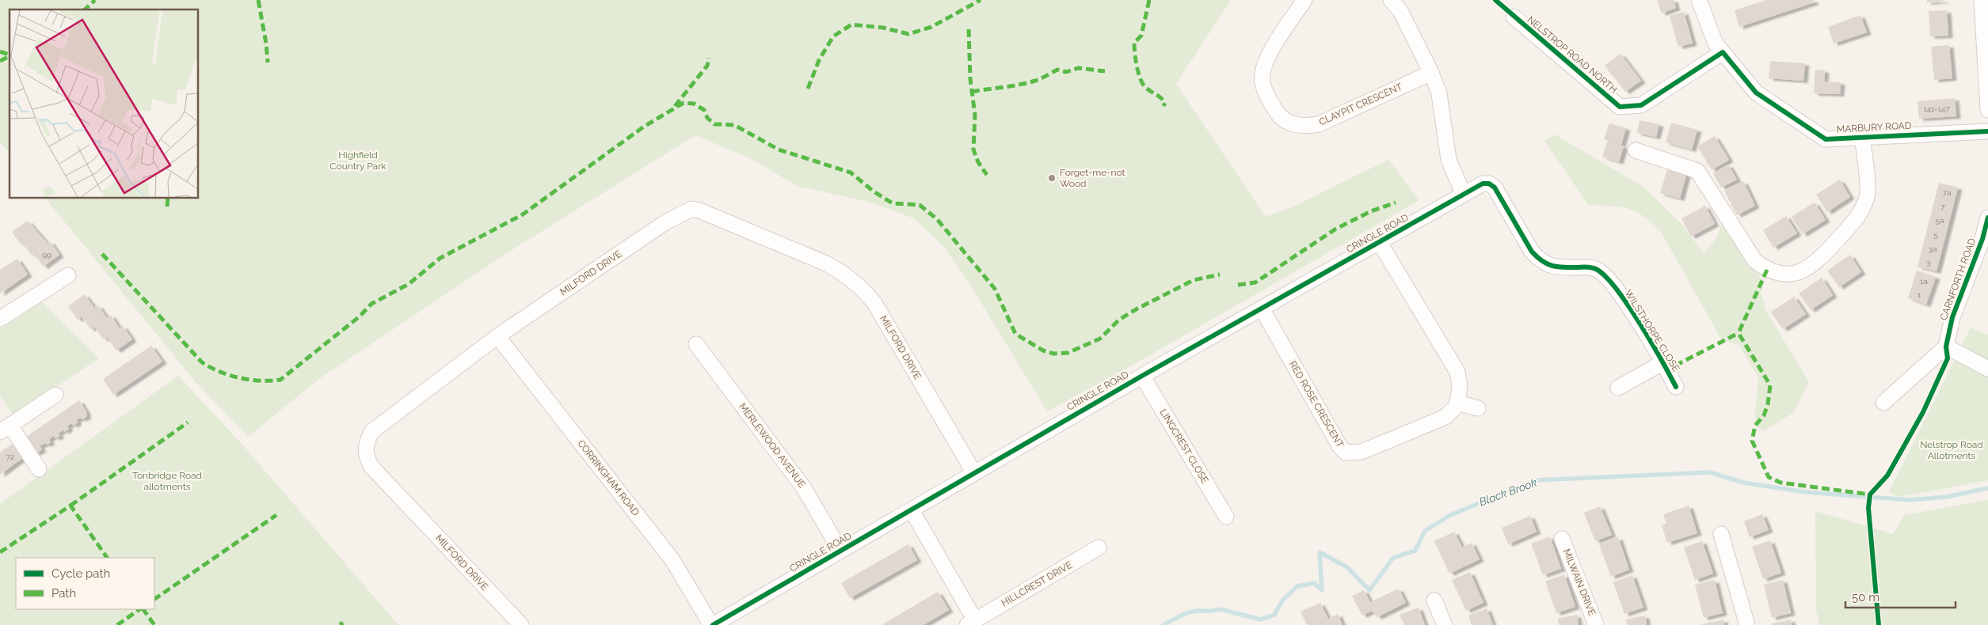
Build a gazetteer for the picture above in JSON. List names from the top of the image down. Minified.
{"streets":{"street":["NELSTROP ROAD NORTH","CLAYPIT CRESCENT","MARBURY ROAD","CRINGLE ROAD","MILFORD DRIVE","CARNFORTH ROAD","WILSTHORPE CLOSE","RED ROSE CRESCENT","MERLEWOOD AVENUE","LINGCREST CLOSE","CORRINGHAM ROAD","MILWAIN DRIVE","HILLCREST DRIVE"]},"crossings":[["NELSTROP ROAD NORTH","MARBURY ROAD"],["CRINGLE ROAD","MILFORD DRIVE"],["CRINGLE ROAD","WILSTHORPE CLOSE"],["CRINGLE ROAD","RED ROSE CRESCENT"],["CRINGLE ROAD","MERLEWOOD AVENUE"],["CRINGLE ROAD","LINGCREST CLOSE"],["CRINGLE ROAD","CORRINGHAM ROAD"],["CRINGLE ROAD","HILLCREST DRIVE"],["MILFORD DRIVE","CORRINGHAM ROAD"]],"water":["Black Brook"],"parks":["Highfield Country Park","Nelstrop Road Allotments","Tonbridge Road allotments"],"places":["Forget-me-not Wood"],"house_numbers":["141-147","7a","7","5a","5","3a","99","3","1a","1","72"],"legend":["Cycle path","Path"],"scale_bar":"50 m"}
